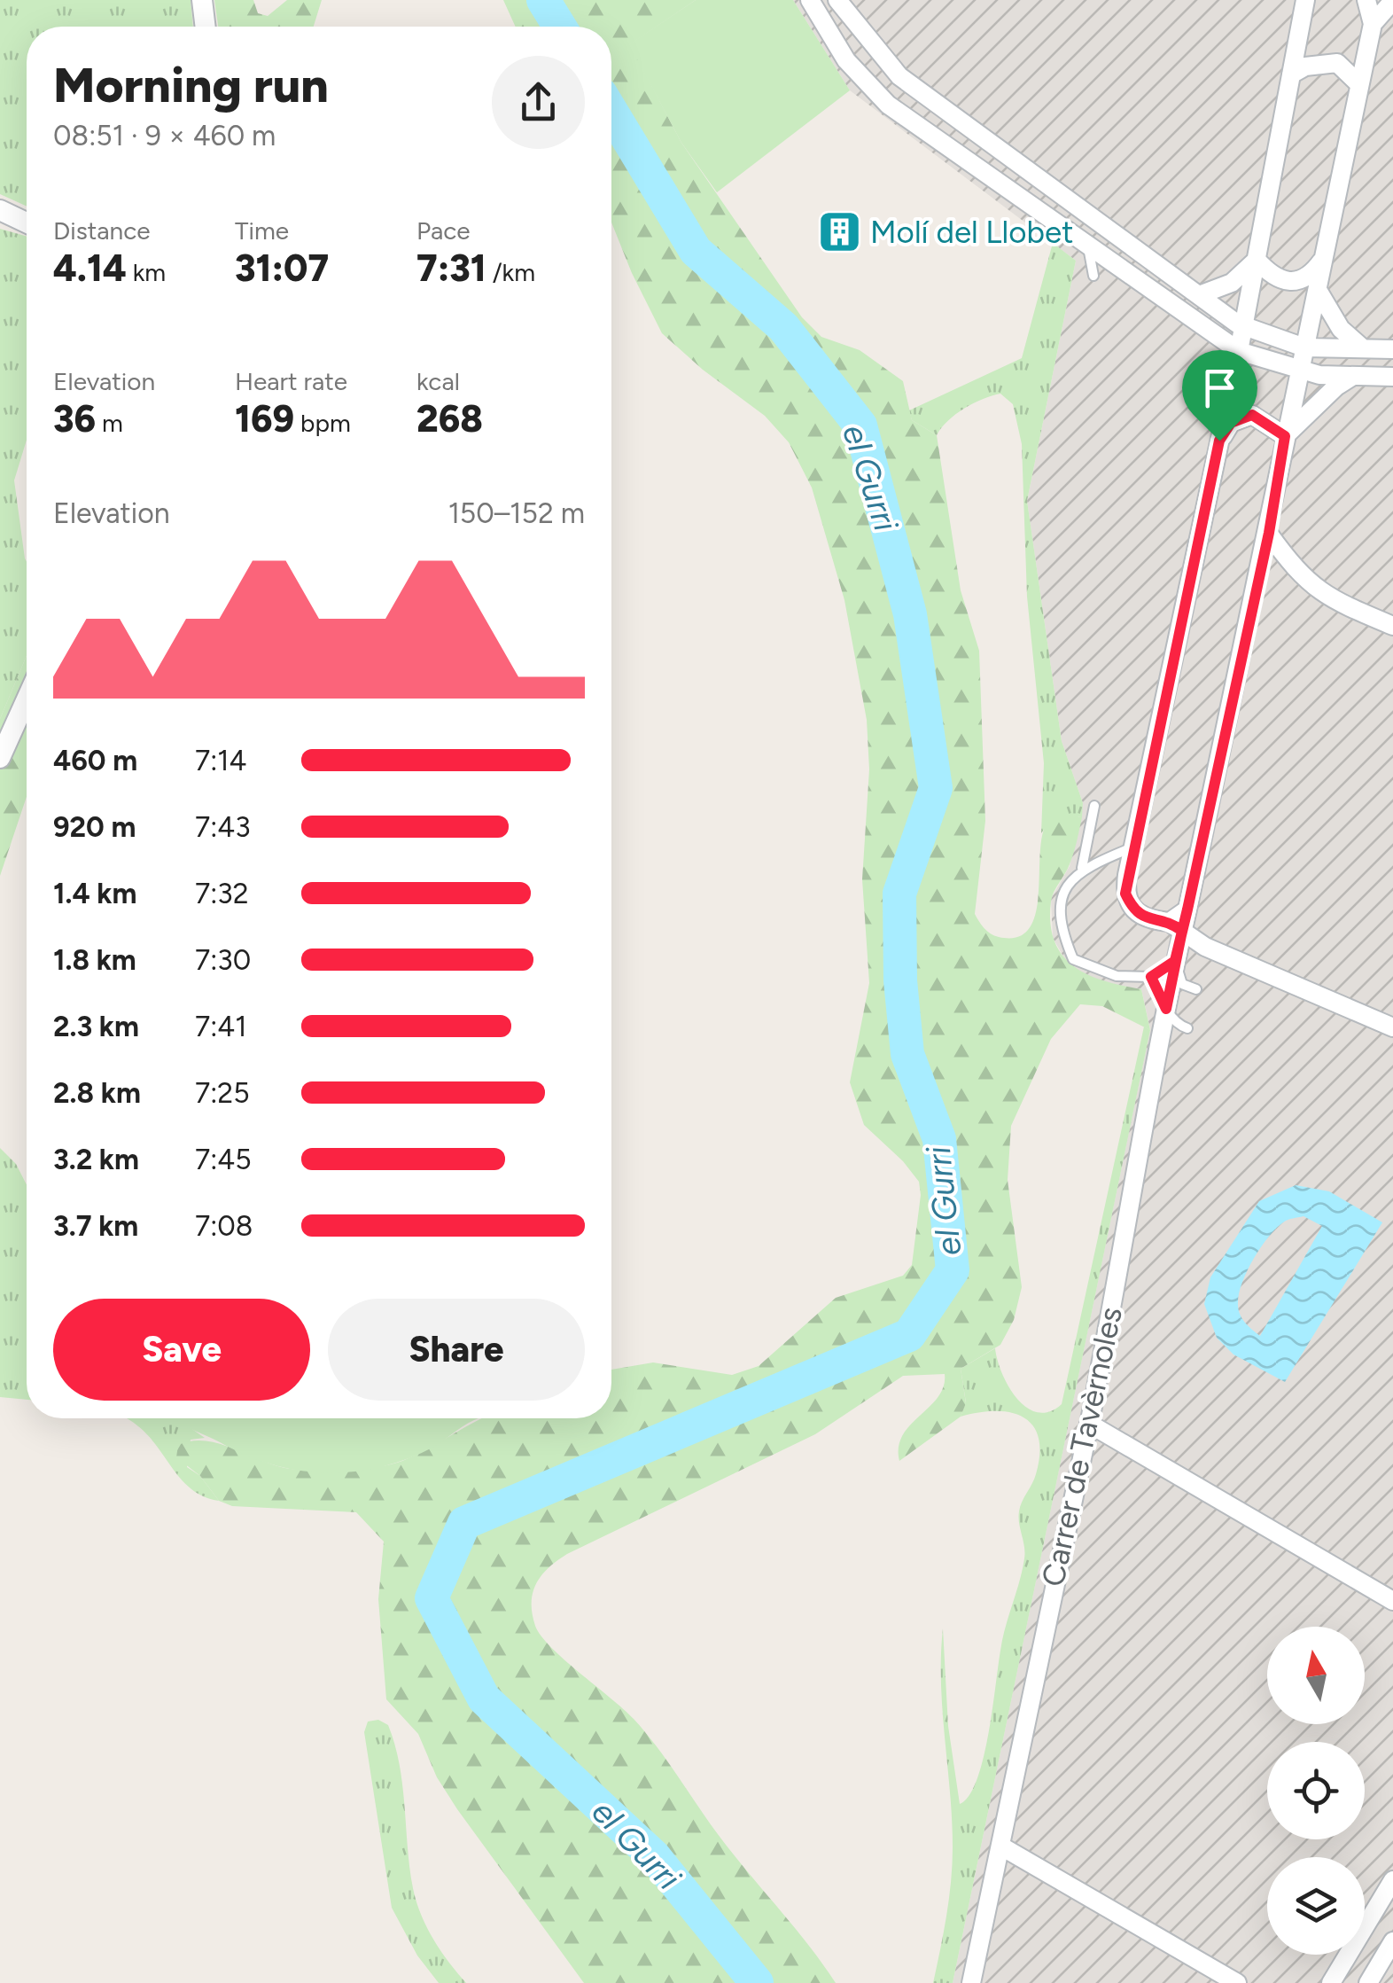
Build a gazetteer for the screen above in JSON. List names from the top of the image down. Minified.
{"streets":{"street":["Carrer de Tavèrnoles"]},"water":["el Gurri"],"places":{"building":["Molí del Llobet"]},"north":"top","page":{"heading":["Morning run","08:51 · 9 × 460 m"],"stats":[["Distance","4.14 km"],["Time","31:07"],["Pace","7:31 /km"],["Elevation","36 m"],["Heart rate","169 bpm"],["kcal","268"]],"chart":["Elevation","150–152 m"],"list":[{"name":"460 m","note":"7:14"},{"name":"920 m","note":"7:43"},{"name":"1.4 km","note":"7:32"},{"name":"1.8 km","note":"7:30"},{"name":"2.3 km","note":"7:41"},{"name":"2.8 km","note":"7:25"},{"name":"3.2 km","note":"7:45"},{"name":"3.7 km","note":"7:08"}],"buttons":["Save","Share"]}}
